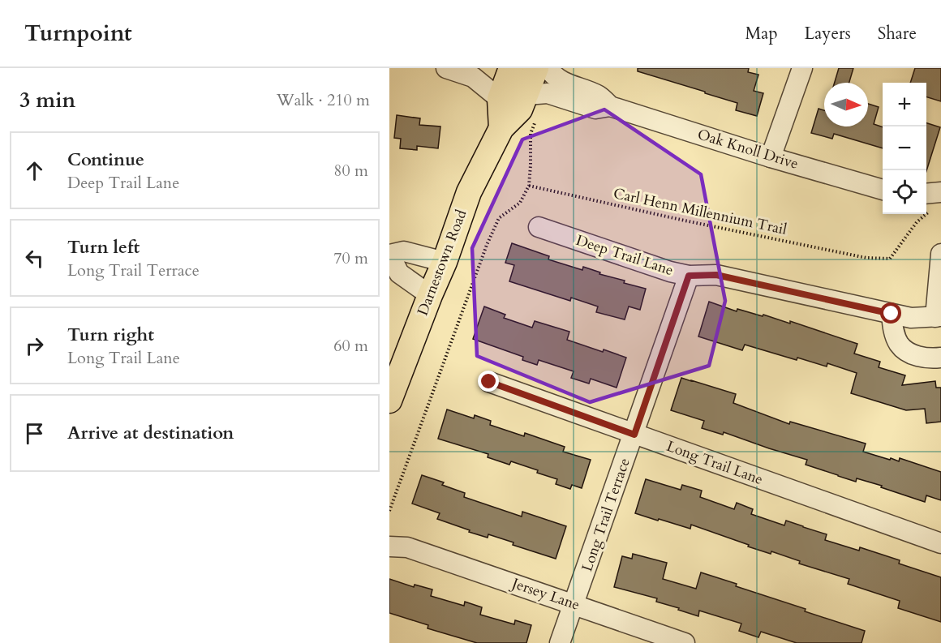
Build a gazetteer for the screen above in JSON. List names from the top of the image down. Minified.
{"streets":{"main road":["Darnestown Road"],"street":["Oak Knoll Drive","Deep Trail Lane","Long Trail Lane","Long Trail Terrace","Jersey Lane"],"path":["Carl Henn Millennium Trail"]},"crossings":[["Oak Knoll Drive","Darnestown Road"],["Deep Trail Lane","Long Trail Terrace"],["Long Trail Lane","Long Trail Terrace"],["Long Trail Terrace","Jersey Lane"]],"north":"right","page":{"header":"Turnpoint","nav":["Map","Layers","Share"],"heading":["3 min","Walk · 210 m"],"map_buttons":["+","−"],"list":[["Continue","Deep Trail Lane","80 m"],["Turn left","Long Trail Terrace","70 m"],["Turn right","Long Trail Lane","60 m"],"Arrive at destination"]}}
